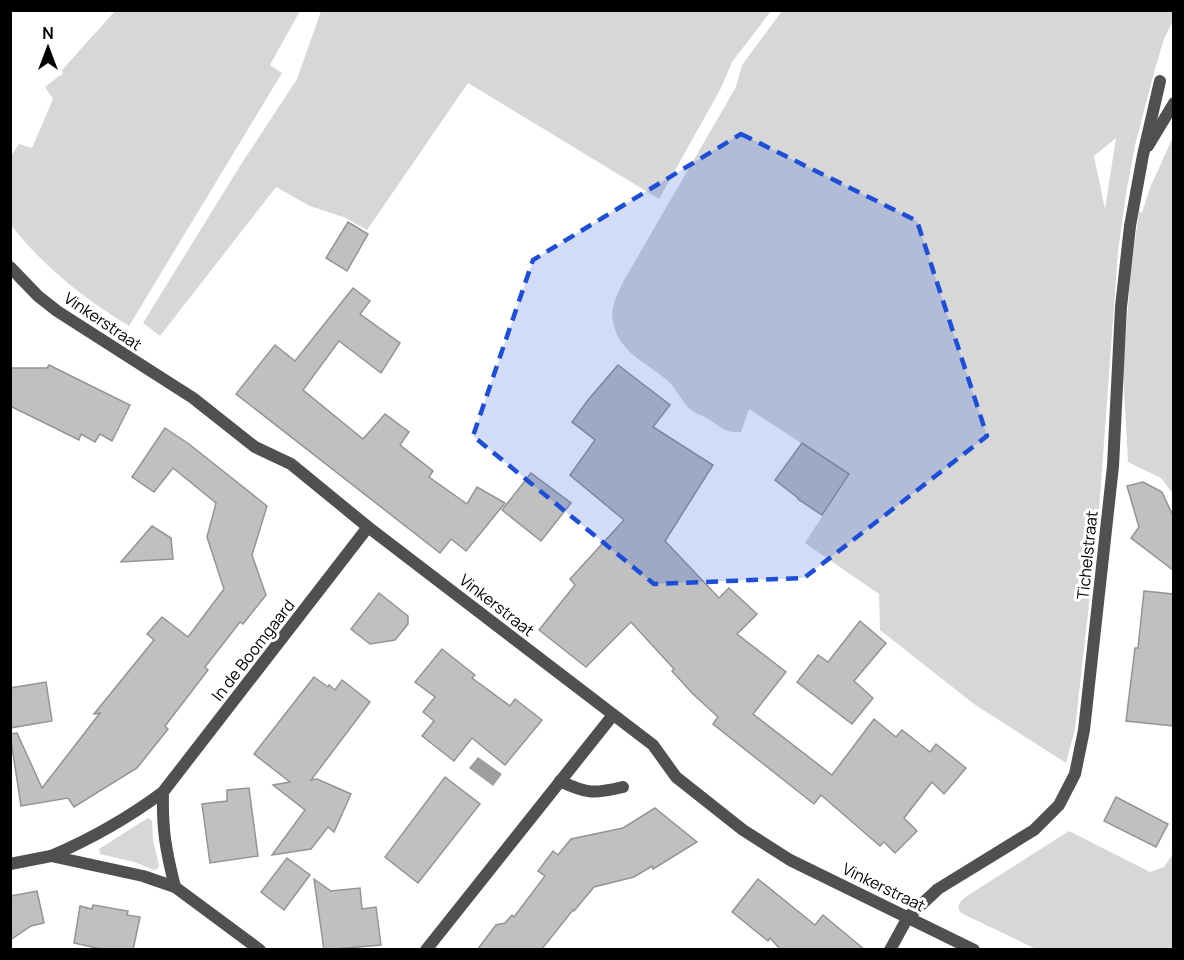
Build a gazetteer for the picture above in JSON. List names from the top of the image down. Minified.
{"streets":{"street":["Vinkerstraat","Tichelstraat","In de Boomgaard"]},"crossings":[["Vinkerstraat","Tichelstraat"],["Vinkerstraat","In de Boomgaard"]],"north":"top"}
